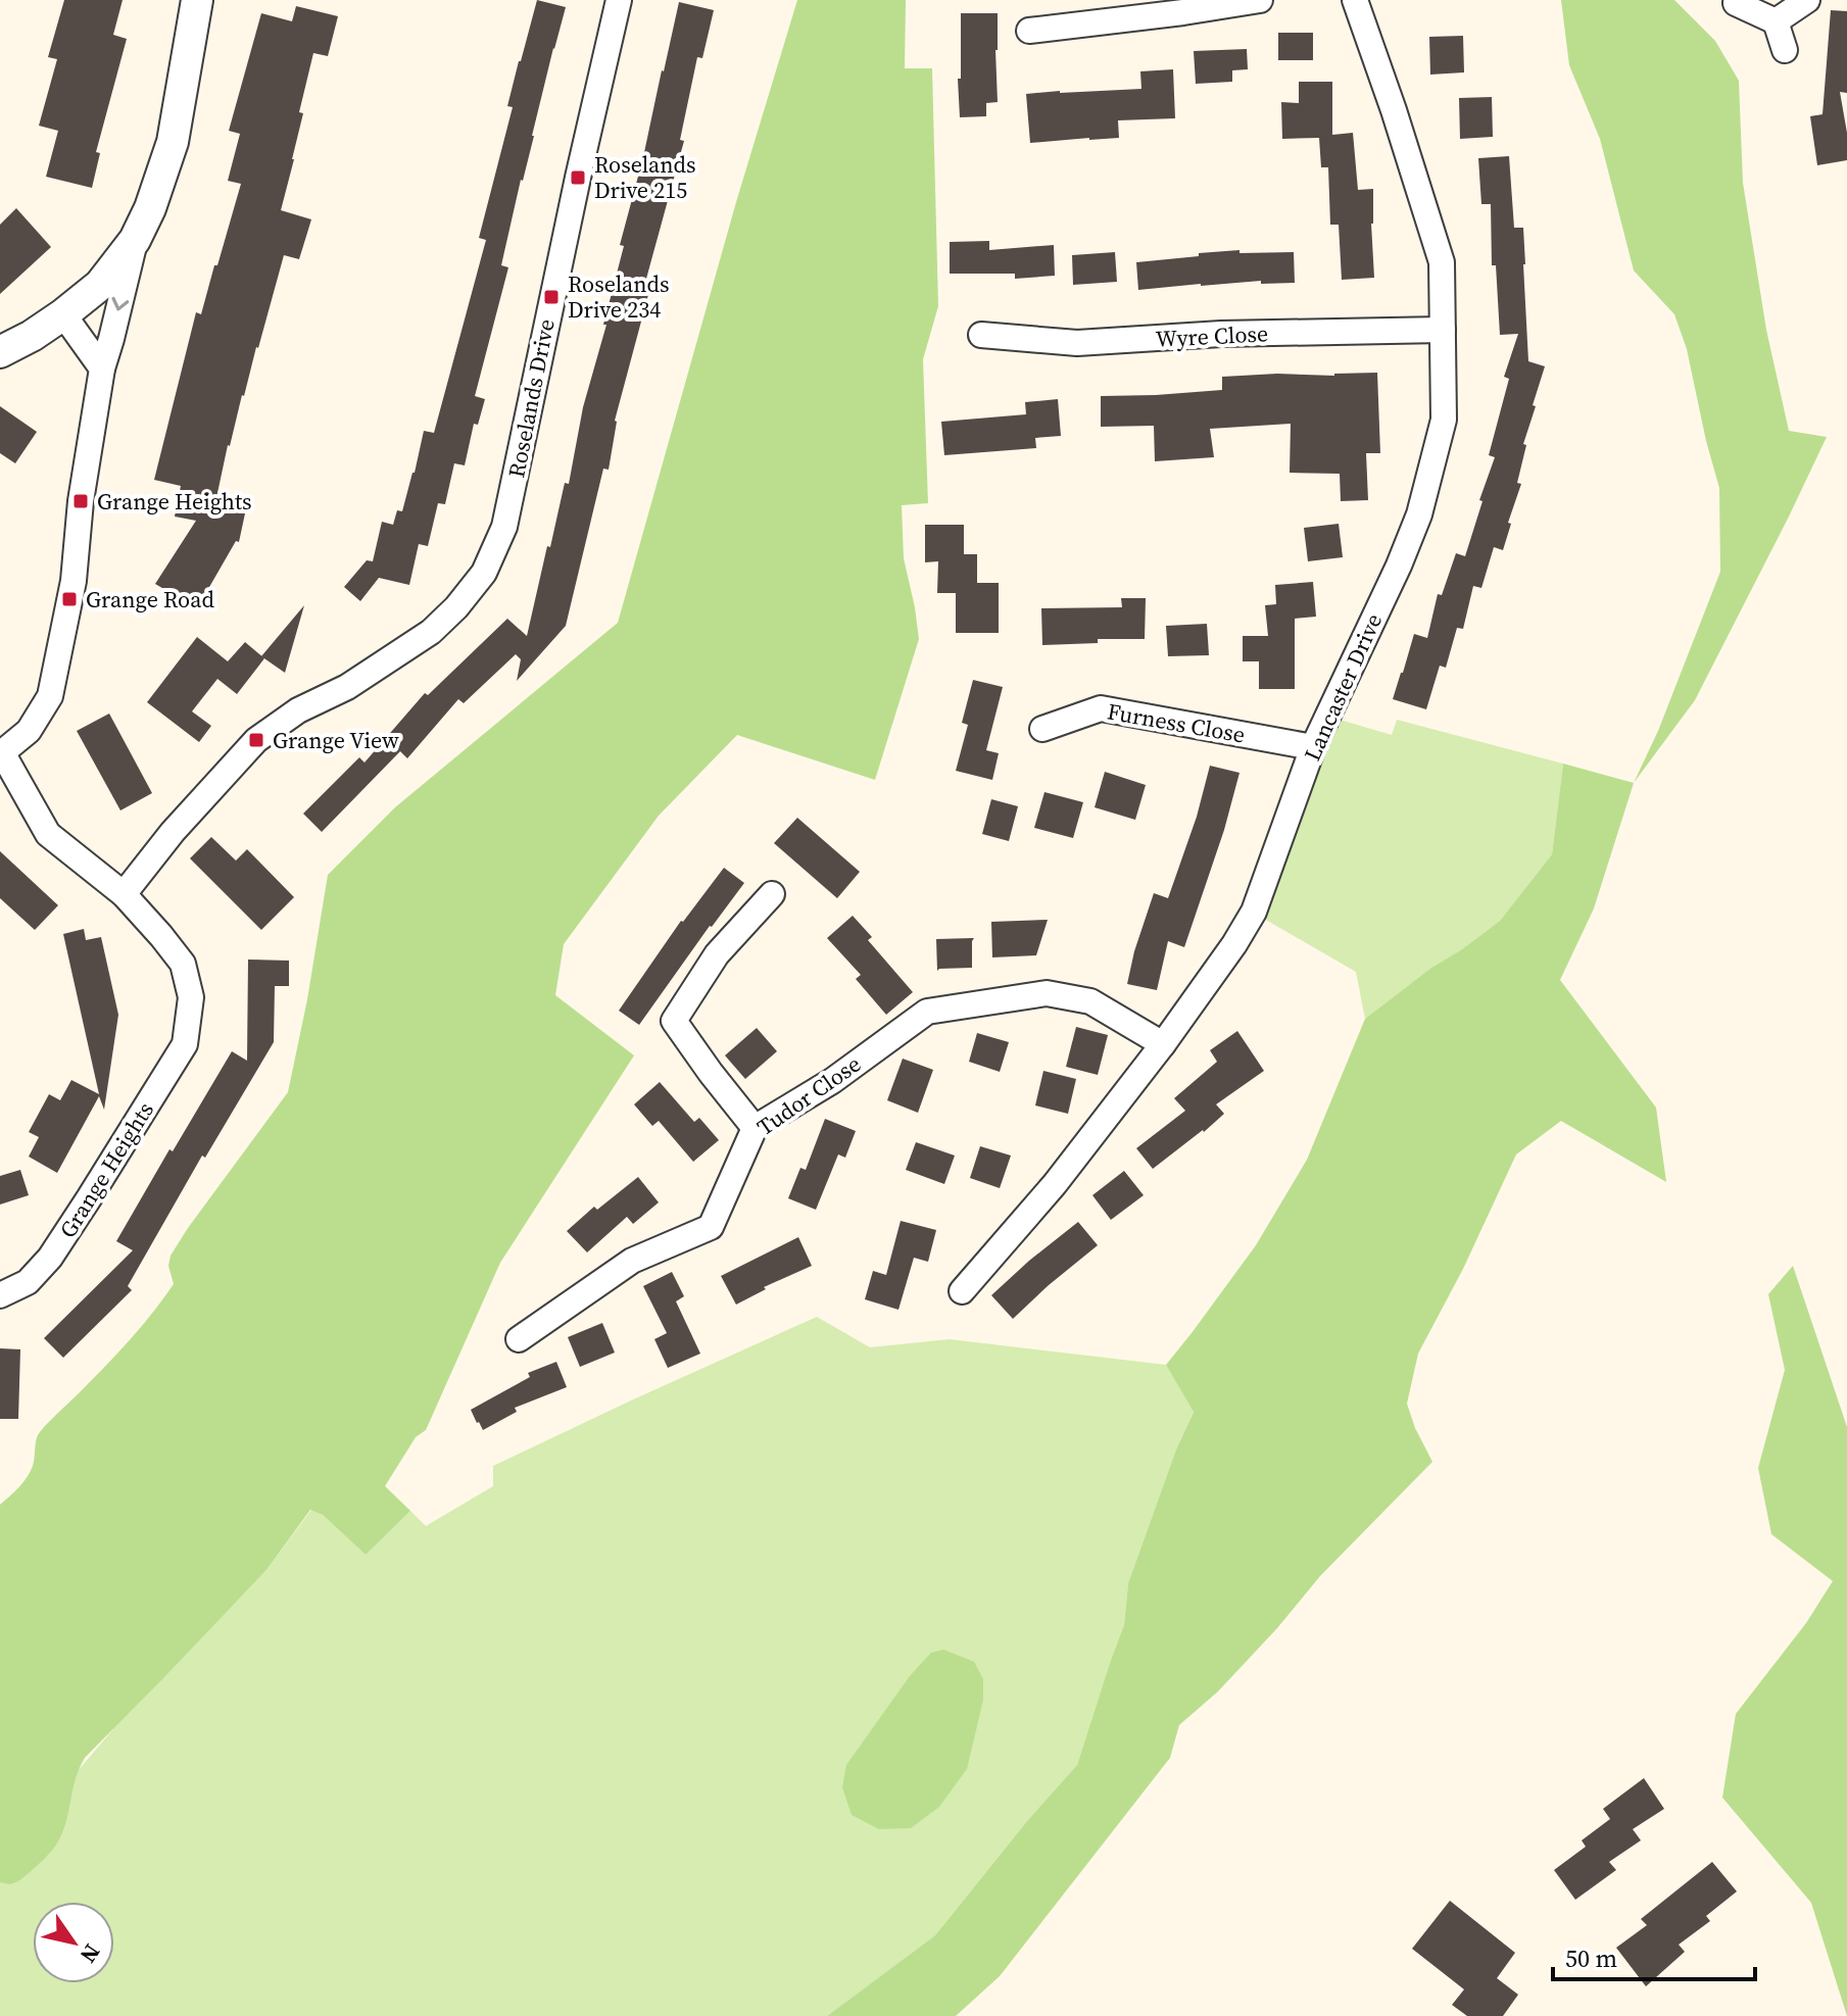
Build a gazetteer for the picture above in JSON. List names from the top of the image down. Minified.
{"streets":{"street":["Wyre Close","Roselands Drive","Lancaster Drive","Furness Close","Tudor Close","Grange Heights"]},"crossings":[["Wyre Close","Lancaster Drive"],["Roselands Drive","Grange Heights"],["Lancaster Drive","Furness Close"],["Lancaster Drive","Tudor Close"]],"places":{"transit":["Roselands Drive 215","Roselands Drive 234","Grange Heights","Grange Road","Grange View"]},"scale_bar":"50 m","north":"bottom right"}
